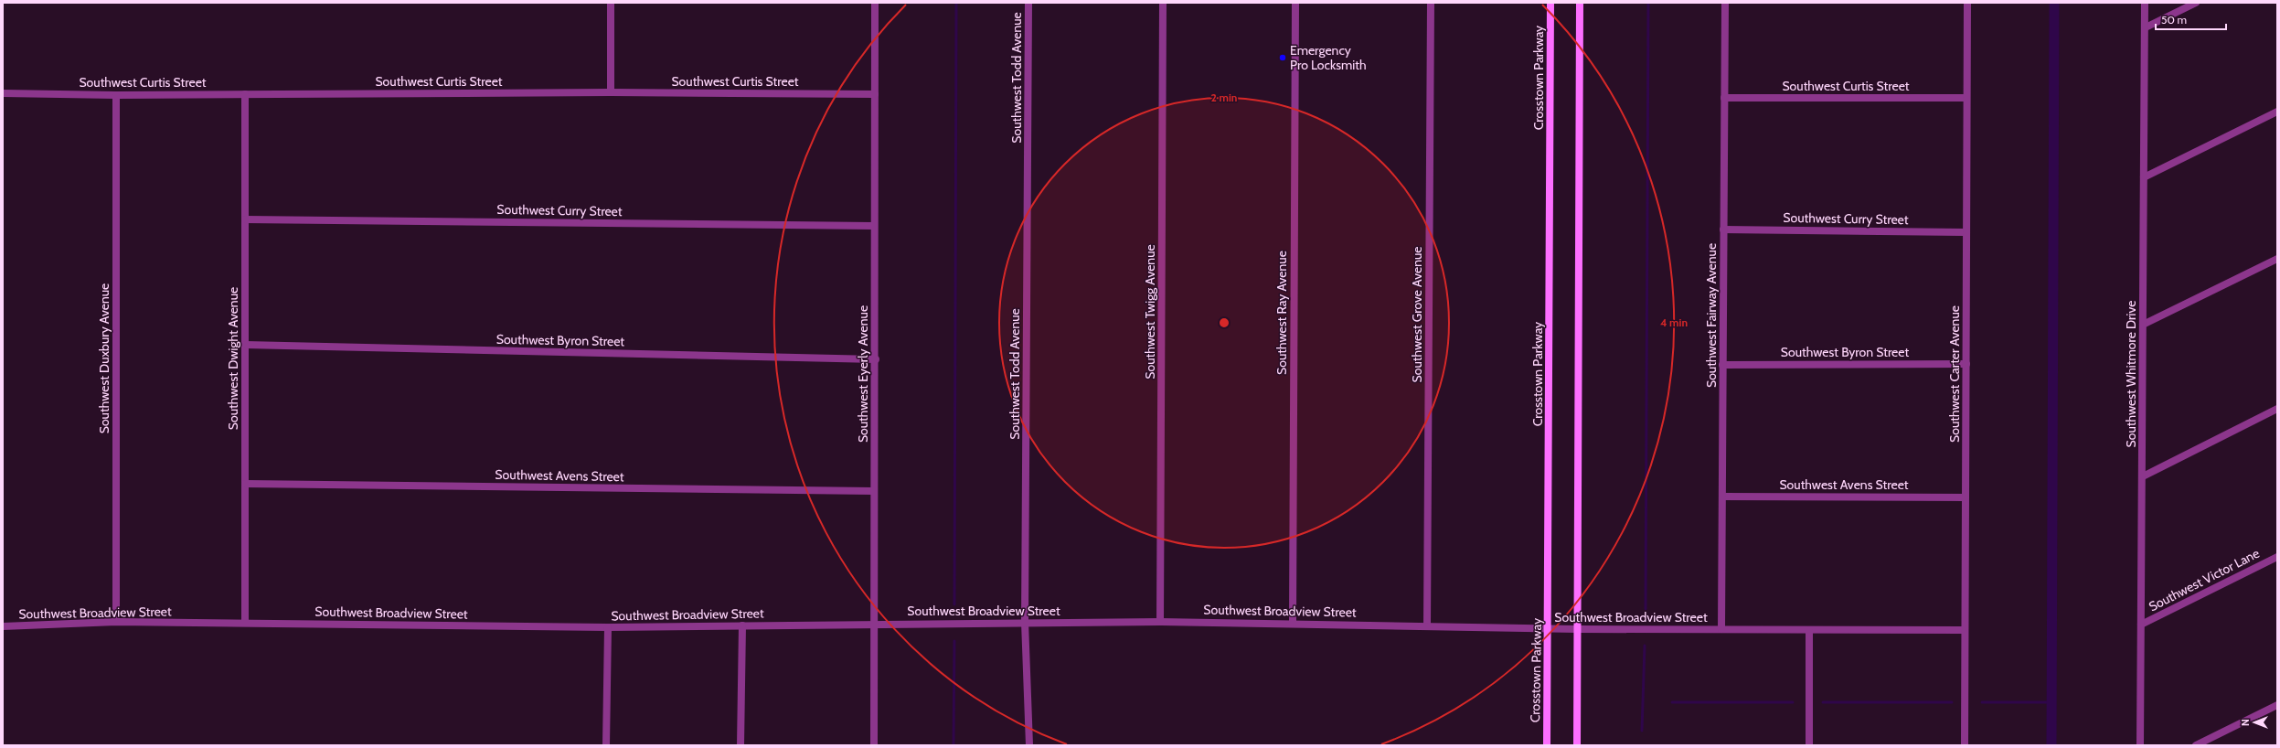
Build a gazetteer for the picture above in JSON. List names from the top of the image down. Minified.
{"streets":{"main road":["Crosstown Parkway"],"street":["Southwest Todd Avenue","Southwest Curtis Street","Southwest Curry Street","Southwest Twigg Avenue","Southwest Ray Avenue","Southwest Grove Avenue","Southwest Fairway Avenue","Southwest Byron Street","Southwest Duxbury Avenue","Southwest Dwight Avenue","Southwest Eyerly Avenue","Southwest Carter Avenue","Southwest Whitmore Drive","Southwest Avens Street","Southwest Victor Lane","Southwest Broadview Street"]},"crossings":[["Southwest Todd Avenue","Southwest Broadview Street"],["Crosstown Parkway","Southwest Broadview Street"],["Southwest Curtis Street","Southwest Fairway Avenue"],["Southwest Curtis Street","Southwest Duxbury Avenue"],["Southwest Curtis Street","Southwest Dwight Avenue"],["Southwest Curtis Street","Southwest Eyerly Avenue"],["Southwest Curtis Street","Southwest Carter Avenue"],["Southwest Curry Street","Southwest Fairway Avenue"],["Southwest Curry Street","Southwest Dwight Avenue"],["Southwest Curry Street","Southwest Eyerly Avenue"],["Southwest Curry Street","Southwest Carter Avenue"],["Southwest Twigg Avenue","Southwest Broadview Street"],["Southwest Ray Avenue","Southwest Broadview Street"],["Southwest Grove Avenue","Southwest Broadview Street"],["Southwest Fairway Avenue","Southwest Byron Street"],["Southwest Fairway Avenue","Southwest Avens Street"],["Southwest Fairway Avenue","Southwest Broadview Street"],["Southwest Byron Street","Southwest Dwight Avenue"],["Southwest Byron Street","Southwest Eyerly Avenue"],["Southwest Byron Street","Southwest Carter Avenue"],["Southwest Duxbury Avenue","Southwest Broadview Street"],["Southwest Dwight Avenue","Southwest Avens Street"],["Southwest Dwight Avenue","Southwest Broadview Street"],["Southwest Eyerly Avenue","Southwest Avens Street"],["Southwest Eyerly Avenue","Southwest Broadview Street"],["Southwest Carter Avenue","Southwest Avens Street"],["Southwest Carter Avenue","Southwest Broadview Street"],["Southwest Whitmore Drive","Southwest Victor Lane"]],"places":["Emergency Pro Locksmith"],"scale_bar":"50 m","north":"left","rings":["2 min","4 min"]}
